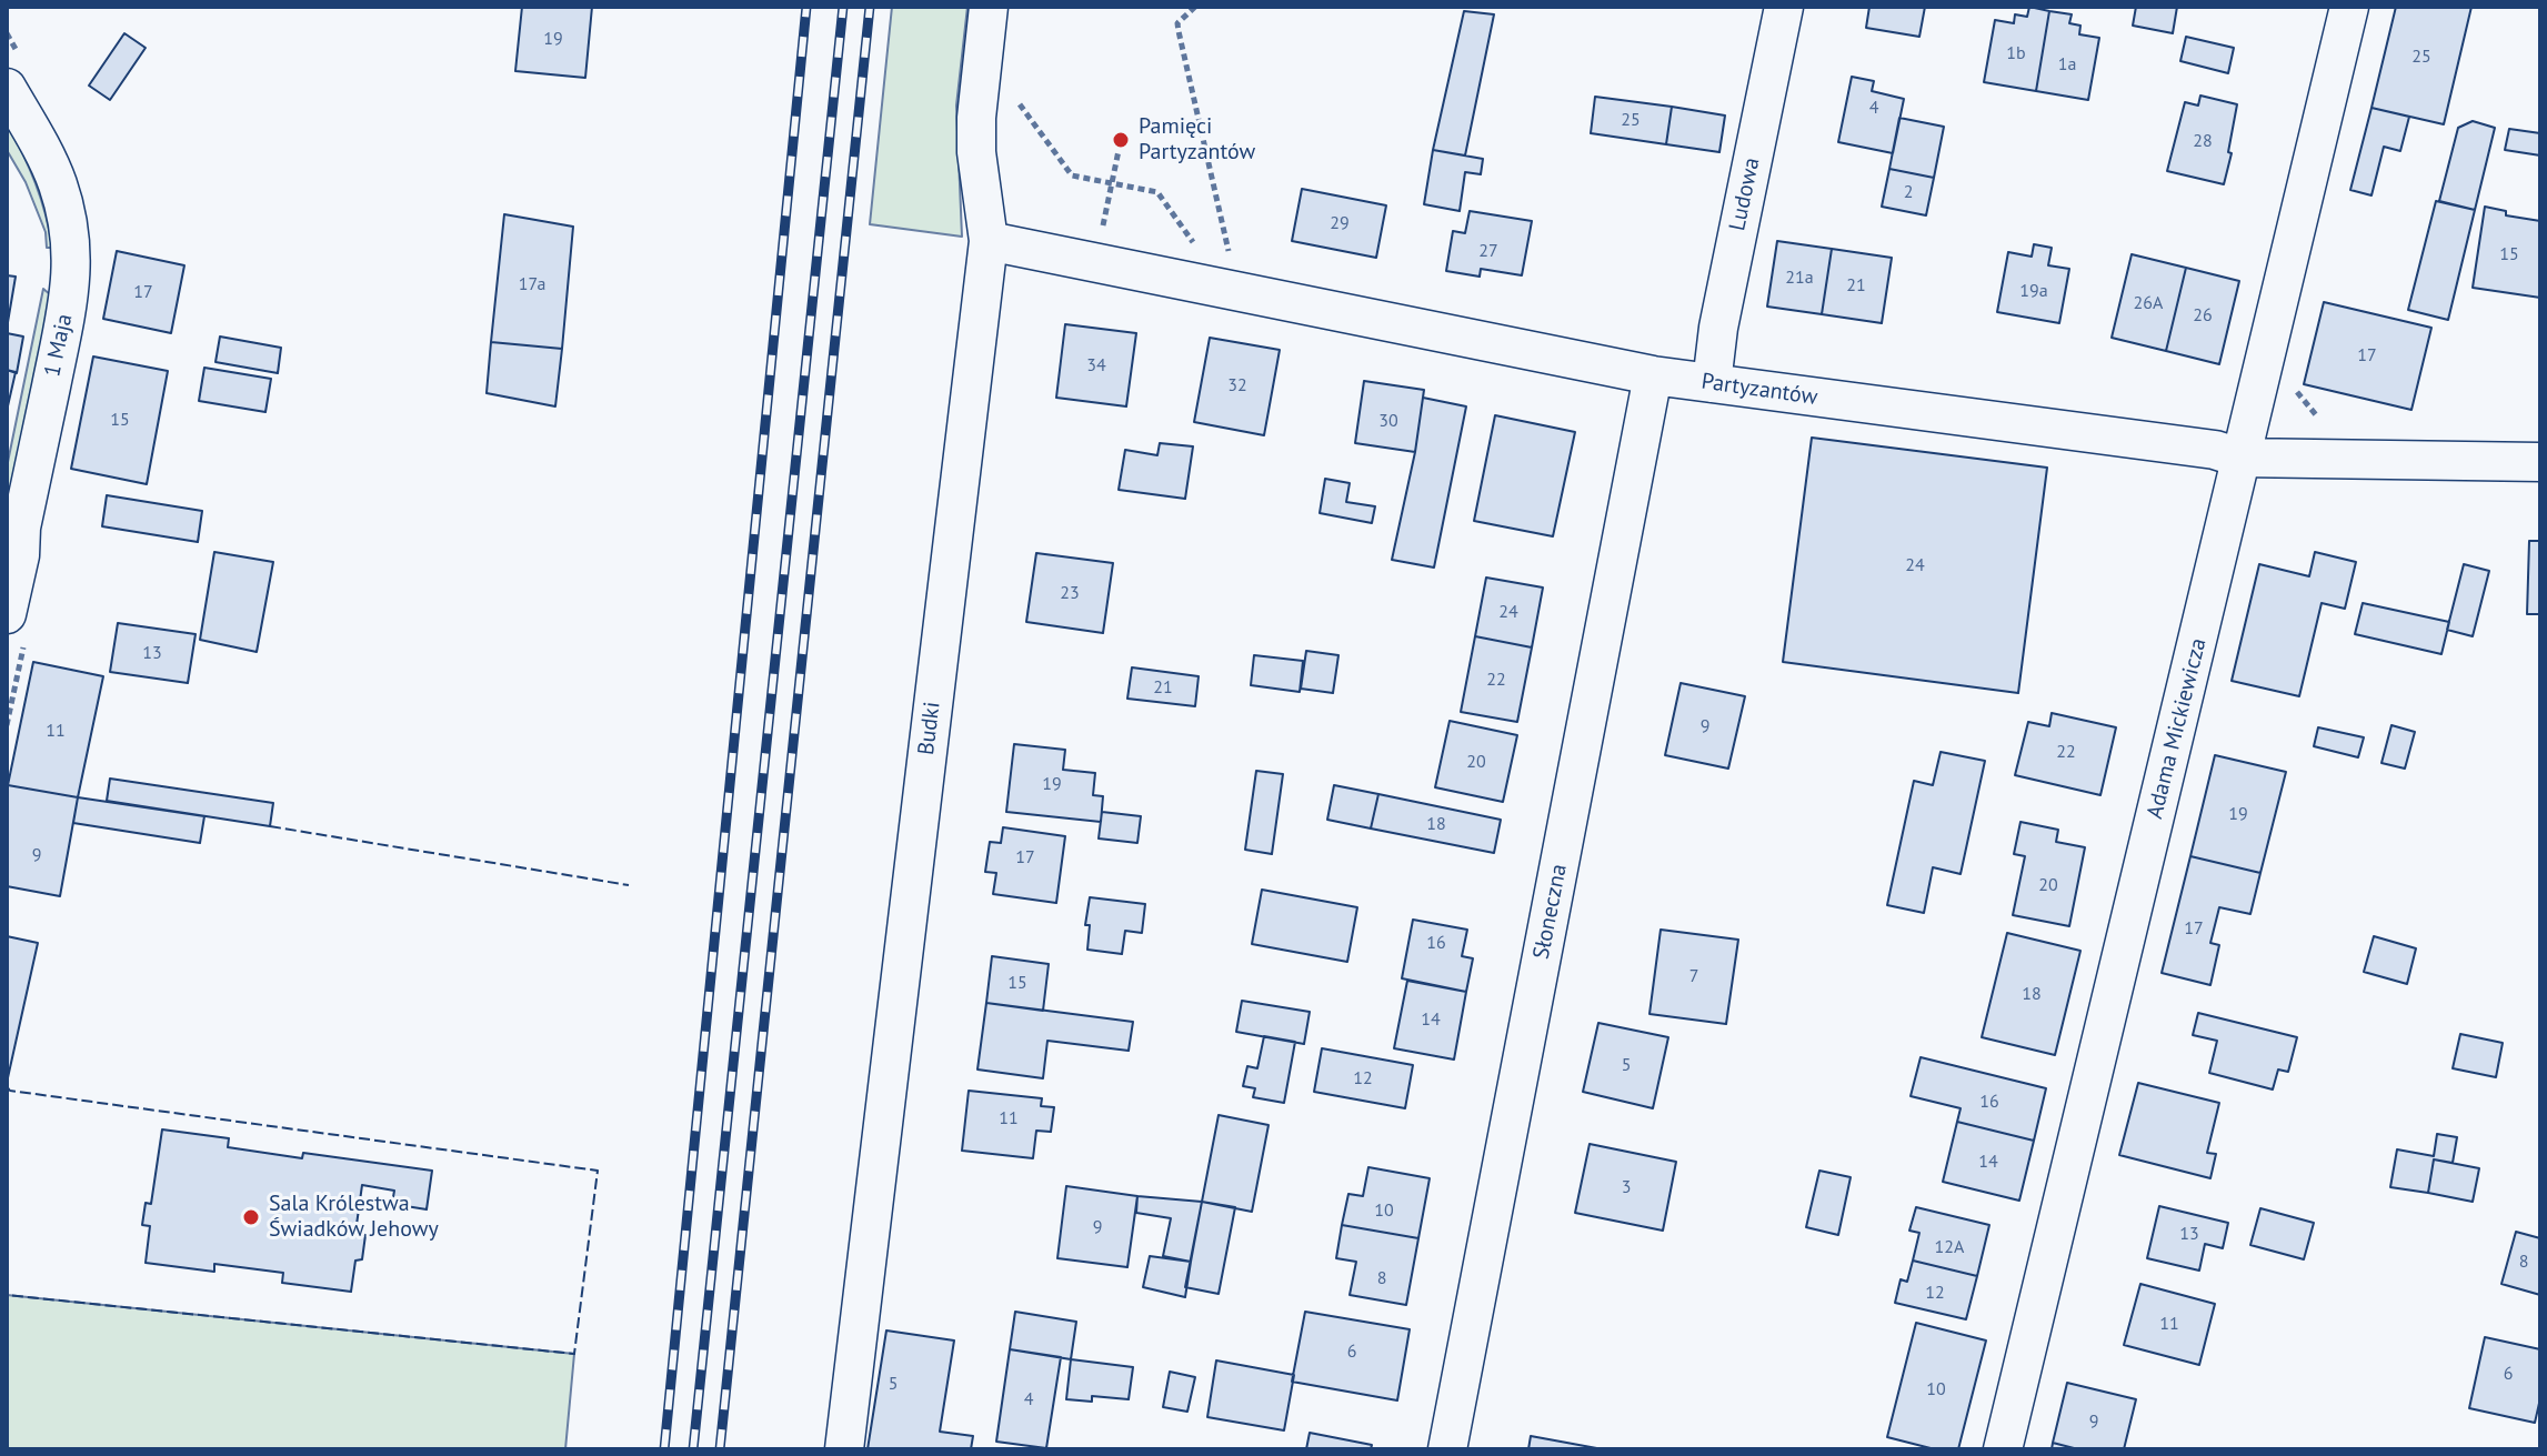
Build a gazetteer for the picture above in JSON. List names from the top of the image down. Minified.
{"streets":{"street":["Ludowa","1 Maja","Partyzantów","Budki","Adama Mickiewicza","Słoneczna"]},"crossings":[["Ludowa","Partyzantów"],["Partyzantów","Budki"],["Partyzantów","Adama Mickiewicza"],["Partyzantów","Słoneczna"]],"places":["Pamięci Partyzantów","Sala Królestwa Świadków Jehowy"],"house_numbers":["19","1b","25","1a","4","25","28","2","29","27","15","21a","17a","21","19a","17","26A","26","17","34","32","15","30","24","23","24","13","22","21","9","11","22","20","19","19","18","9","17","20","17","16","7","15","18","14","5","12","16","11","14","3","10","9","13","12A","8","8","12","11","6","6","5","10","4","9"]}
